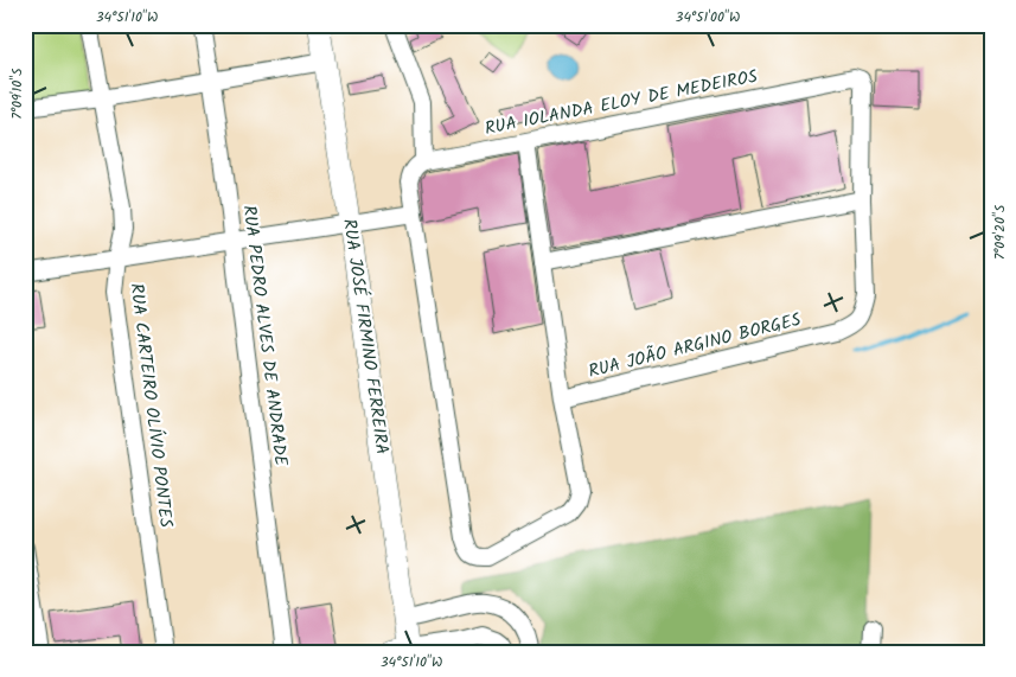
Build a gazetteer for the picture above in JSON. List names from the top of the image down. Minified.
{"streets":{"main road":["RUA JOSÉ FIRMINO FERREIRA"],"street":["RUA IOLANDA ELOY DE MEDEIROS","RUA PEDRO ALVES DE ANDRADE","RUA JOÃO ARGINO BORGES","RUA CARTEIRO OLÍVIO PONTES"]},"crossings":[["RUA IOLANDA ELOY DE MEDEIROS","RUA JOÃO ARGINO BORGES"]],"coordinates":["34°51'10\"W","34°51'00\"W","7°09'10\"S","7°09'20\"S"]}
